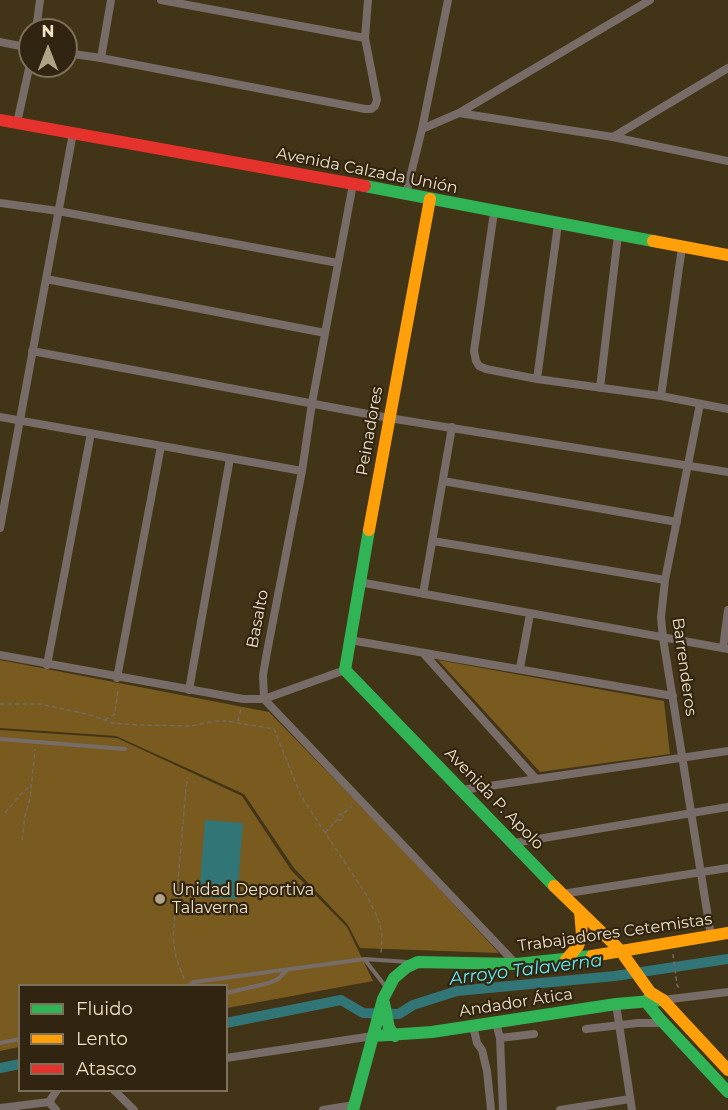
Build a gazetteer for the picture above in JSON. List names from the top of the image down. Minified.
{"streets":{"street":["Avenida Calzada Unión","Peinadores","Basalto","Barrenderos","Avenida P. Apolo","Trabajadores Cetemistas","Andador Ática"]},"crossings":[["Avenida Calzada Unión","Peinadores"],["Avenida Calzada Unión","Basalto"],["Peinadores","Avenida P. Apolo"],["Barrenderos","Trabajadores Cetemistas"],["Avenida P. Apolo","Trabajadores Cetemistas"],["Avenida P. Apolo","Andador Ática"]],"water":["Arroyo Talaverna"],"places":["Unidad Deportiva Talaverna"],"legend":["Fluido","Lento","Atasco"],"north":"top"}
